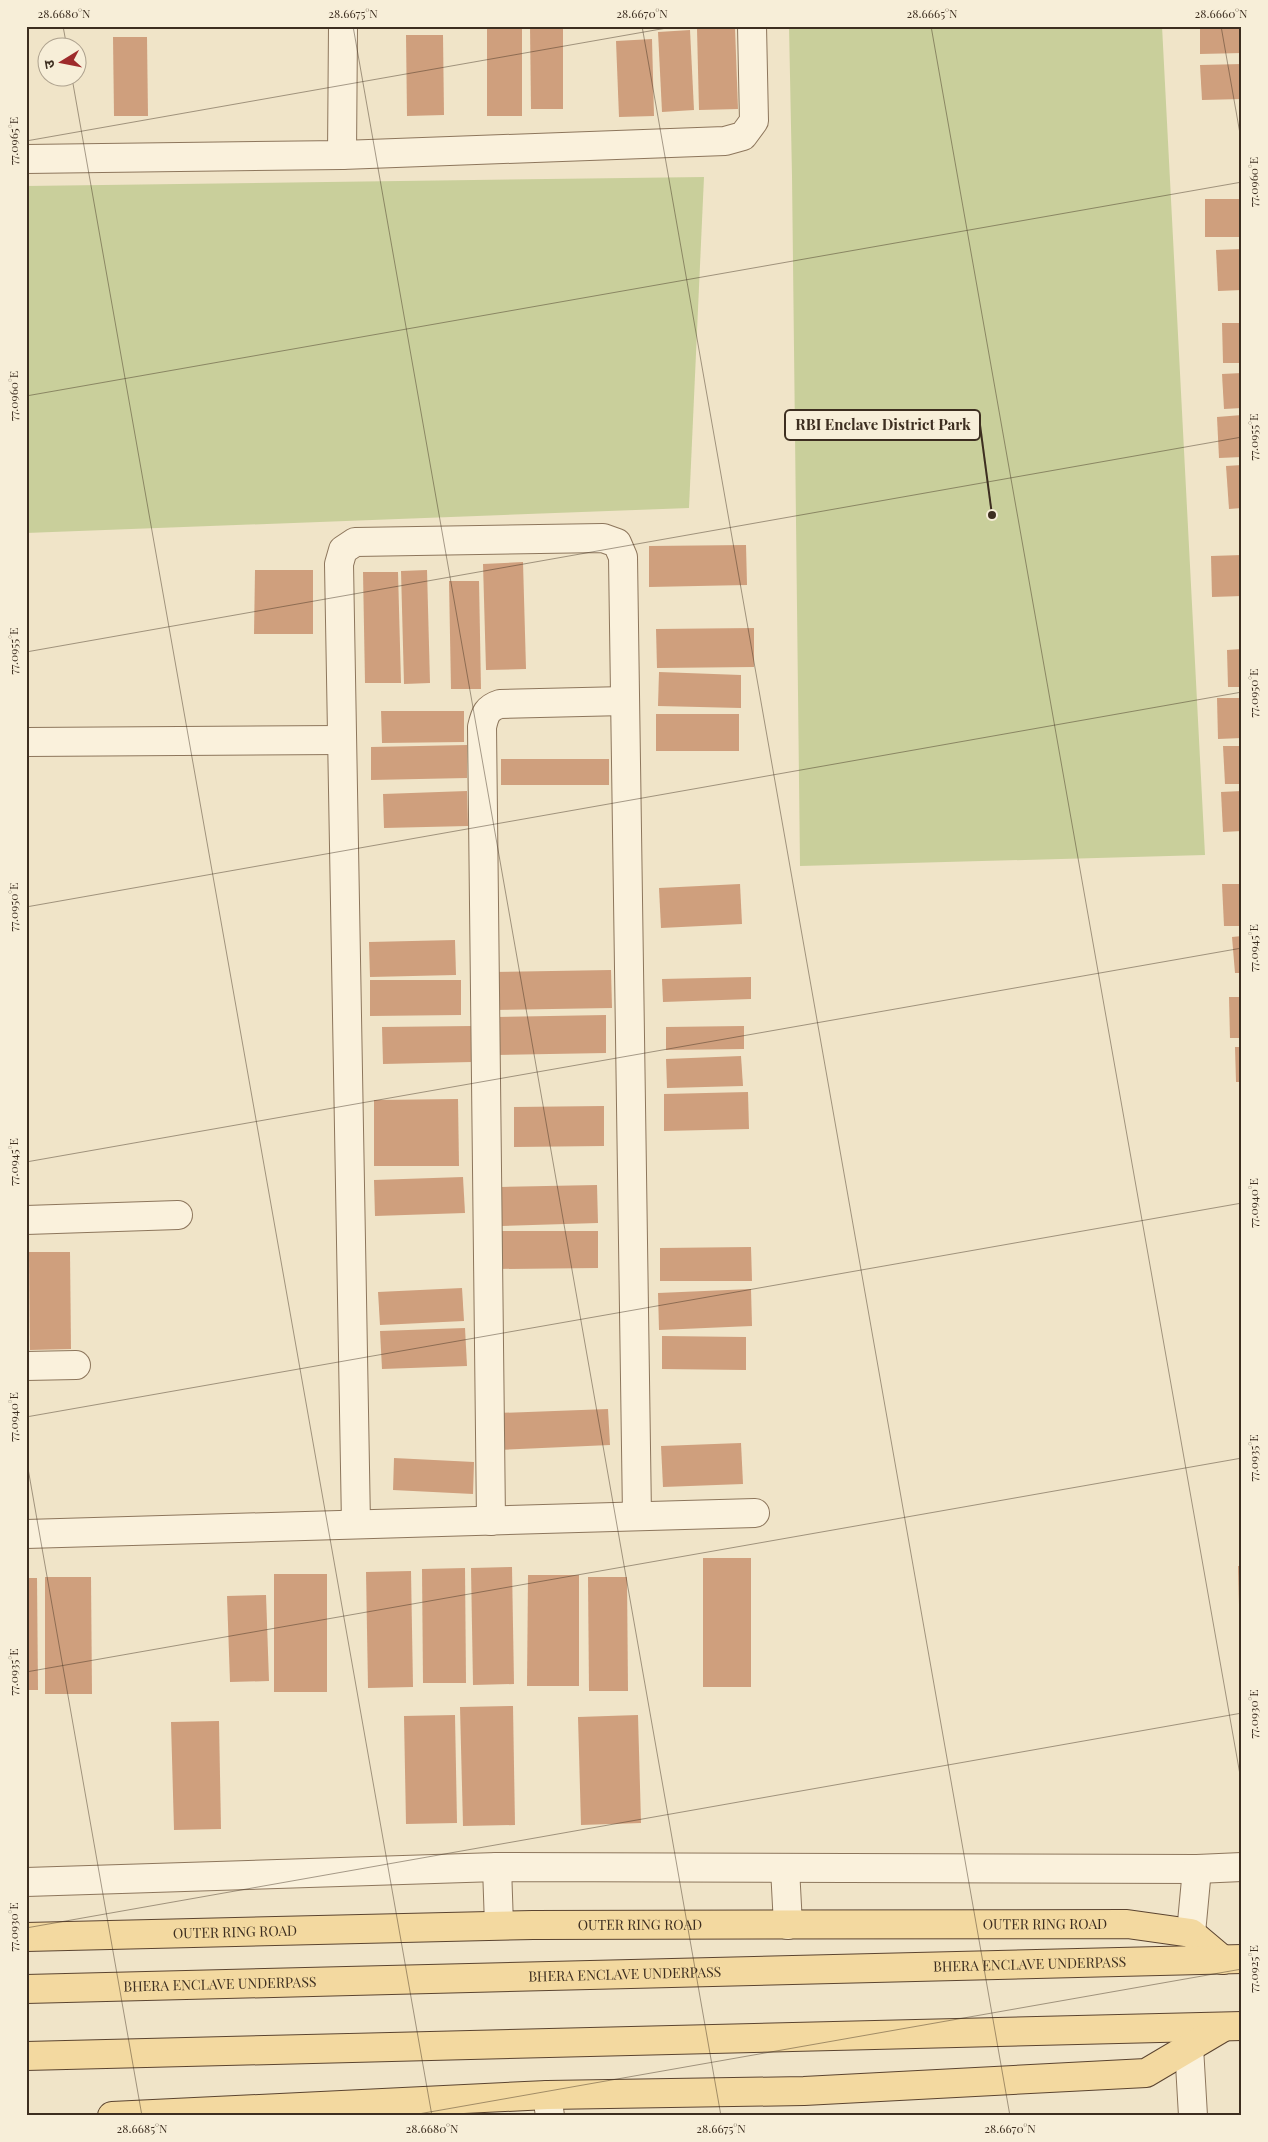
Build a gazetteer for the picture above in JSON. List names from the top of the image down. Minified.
{"streets":{"main road":["OUTER RING ROAD","BHERA ENCLAVE UNDERPASS"]},"places":["RBI Enclave District Park"],"north":"left","coordinates":["28.6680°N","28.6675°N","28.6670°N","28.6665°N","28.6660°N","77.0965°E","77.0960°E","77.0955°E","77.0950°E","77.0945°E","77.0940°E","77.0935°E","77.0930°E","77.0925°E","28.6685°N"]}
